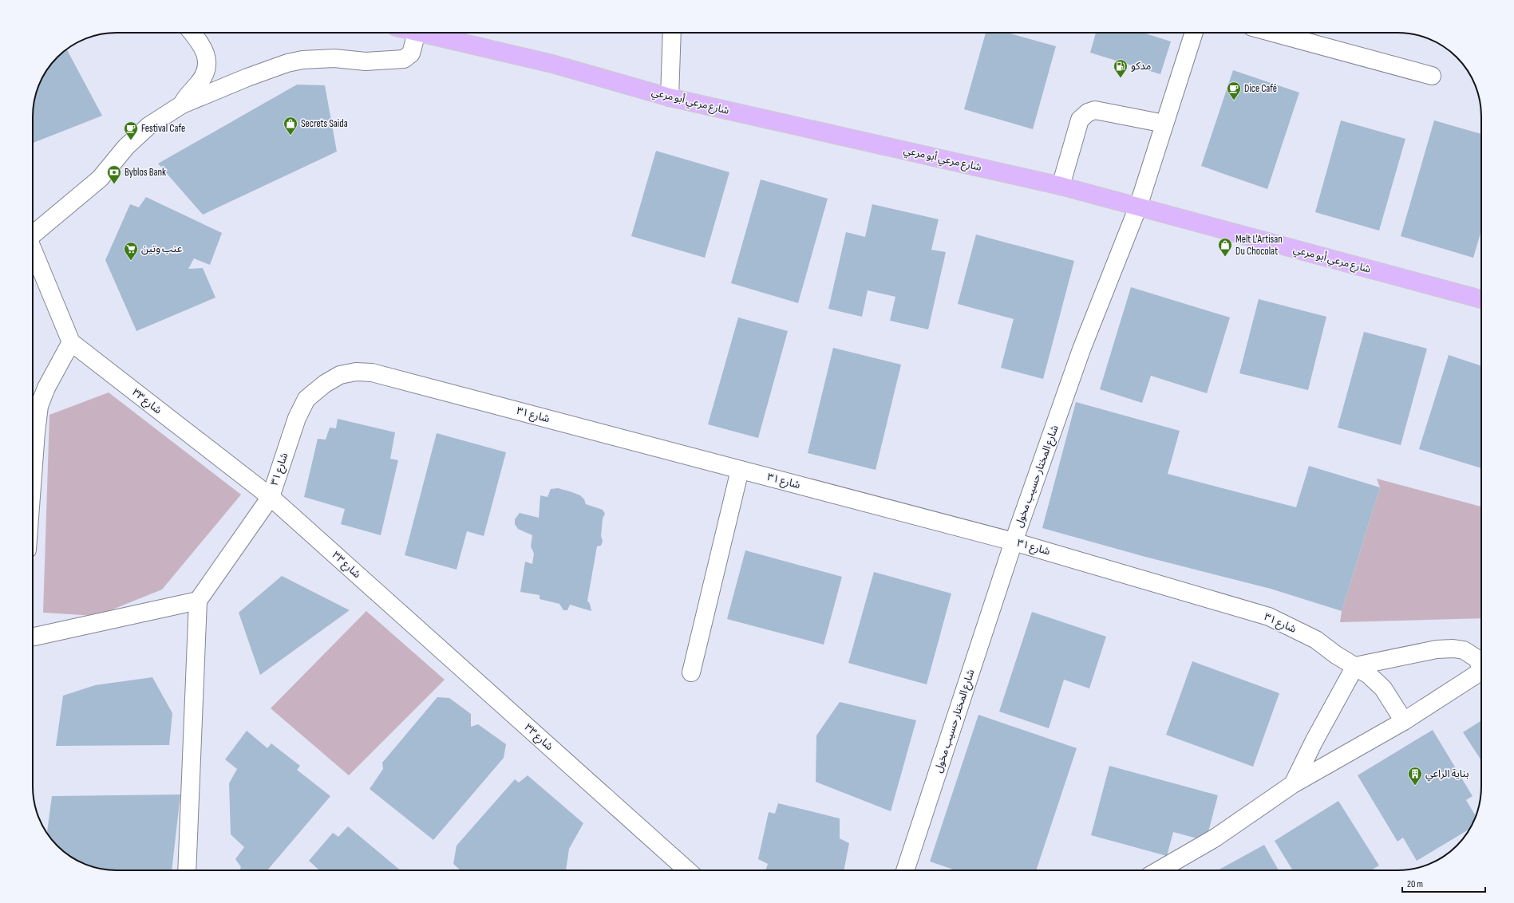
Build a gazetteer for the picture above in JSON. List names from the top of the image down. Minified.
{"streets":{"main road":["شارع مرعي أبو مرعي"],"street":["شارع ٣٣","شارع ٣١","شارع المختار حسيب مخول"]},"crossings":[["شارع مرعي أبو مرعي","شارع المختار حسيب مخول"],["شارع ٣٣","شارع ٣١"],["شارع ٣١","شارع المختار حسيب مخول"]],"places":{"fuel station":["مدكو"],"cafe":["Dice Café","Festival Cafe"],"shop":["Secrets Saida","Melt L'Artisan Du Chocolat"],"bank":["Byblos Bank"],"supermarket":["عنب وتين"],"building":["بناية الراعي"]},"scale_bar":"20 m"}
